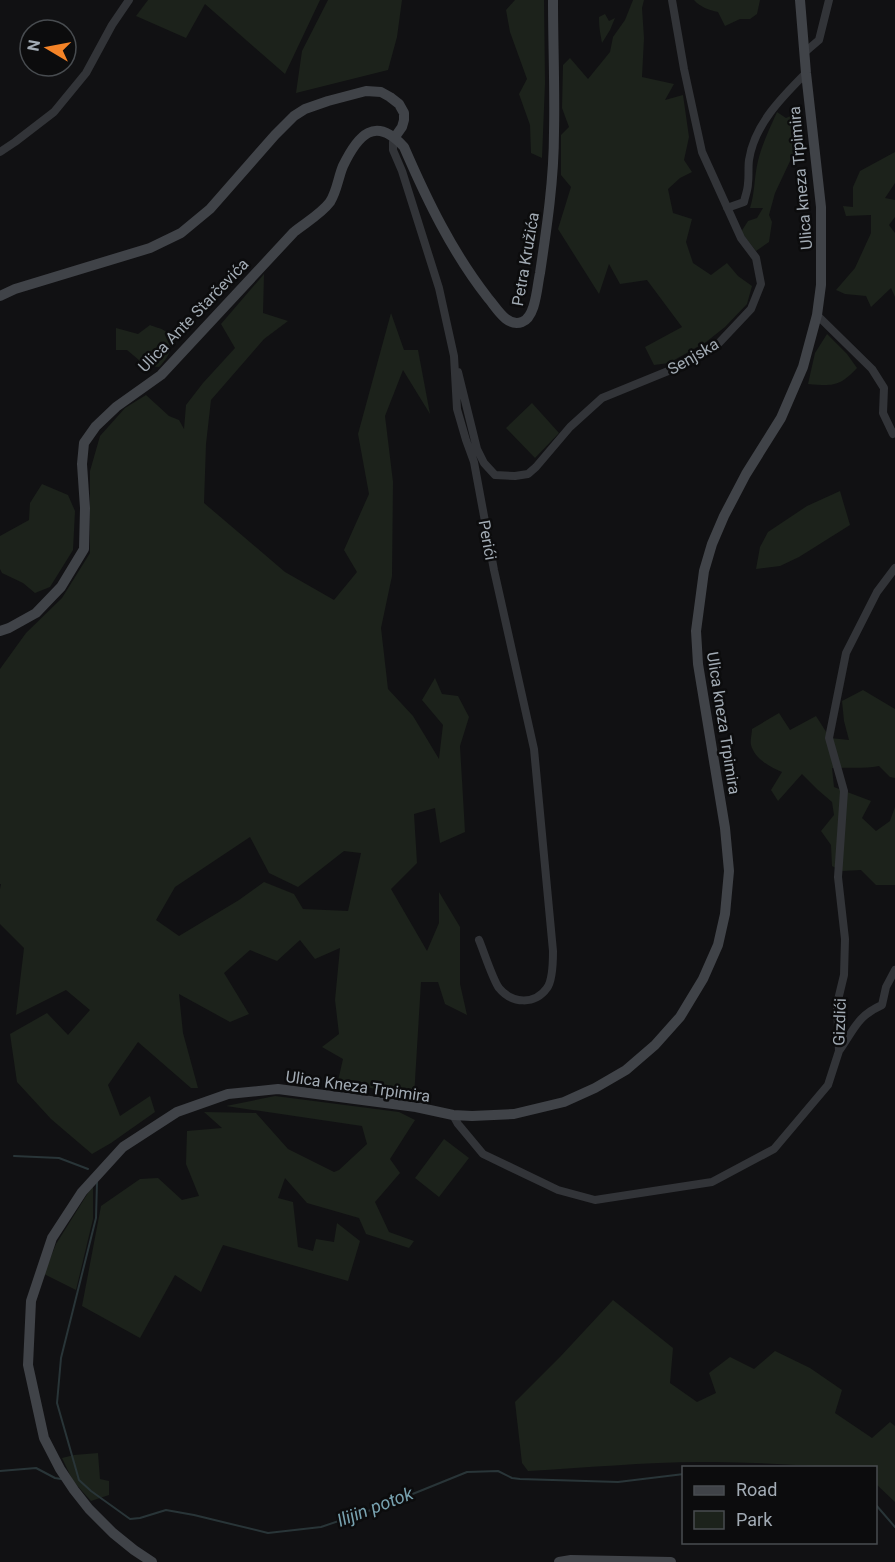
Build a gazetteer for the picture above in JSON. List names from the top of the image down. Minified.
{"streets":{"main road":["Ulica kneza Trpimira","Petra Kružića","Ulica Ante Starčevića","Ulica Kneza Trpimira"],"street":["Senjska","Perići","Gizdići"]},"crossings":[["Ulica kneza Trpimira","Ulica Kneza Trpimira"],["Petra Kružića","Ulica Ante Starčevića"],["Petra Kružića","Perići"],["Ulica Ante Starčevića","Perići"],["Senjska","Perići"],["Gizdići","Ulica Kneza Trpimira"]],"water":["Ilijin potok"],"legend":["Road","Park"],"north":"left"}
